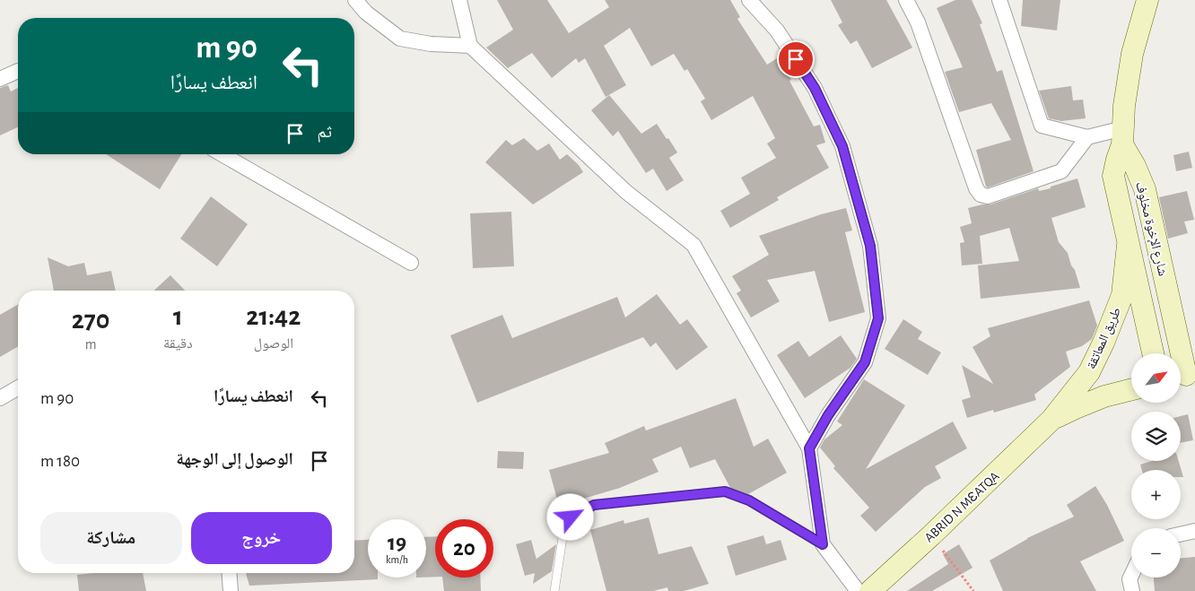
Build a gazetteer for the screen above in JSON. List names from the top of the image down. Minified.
{"streets":{"main road":["شارع الإخوة مخلوف","طريق المعاتقة","ABRID N MƐATQA"]},"crossings":[["شارع الإخوة مخلوف","طريق المعاتقة"],["طريق المعاتقة","ABRID N MƐATQA"]],"north":"top right","page":{"turn":["90 m","انعطف يسارًا"],"then":"ثم","eta":["21:42","الوصول","1","دقيقة","270","m"],"map_buttons":["+","−"],"list":[{"name":"انعطف يسارًا","value":"90 m"},{"name":"الوصول إلى الوجهة","value":"180 m"}],"buttons":["خروج","مشاركة"],"speed":"19 km/h","limit":"20"}}
